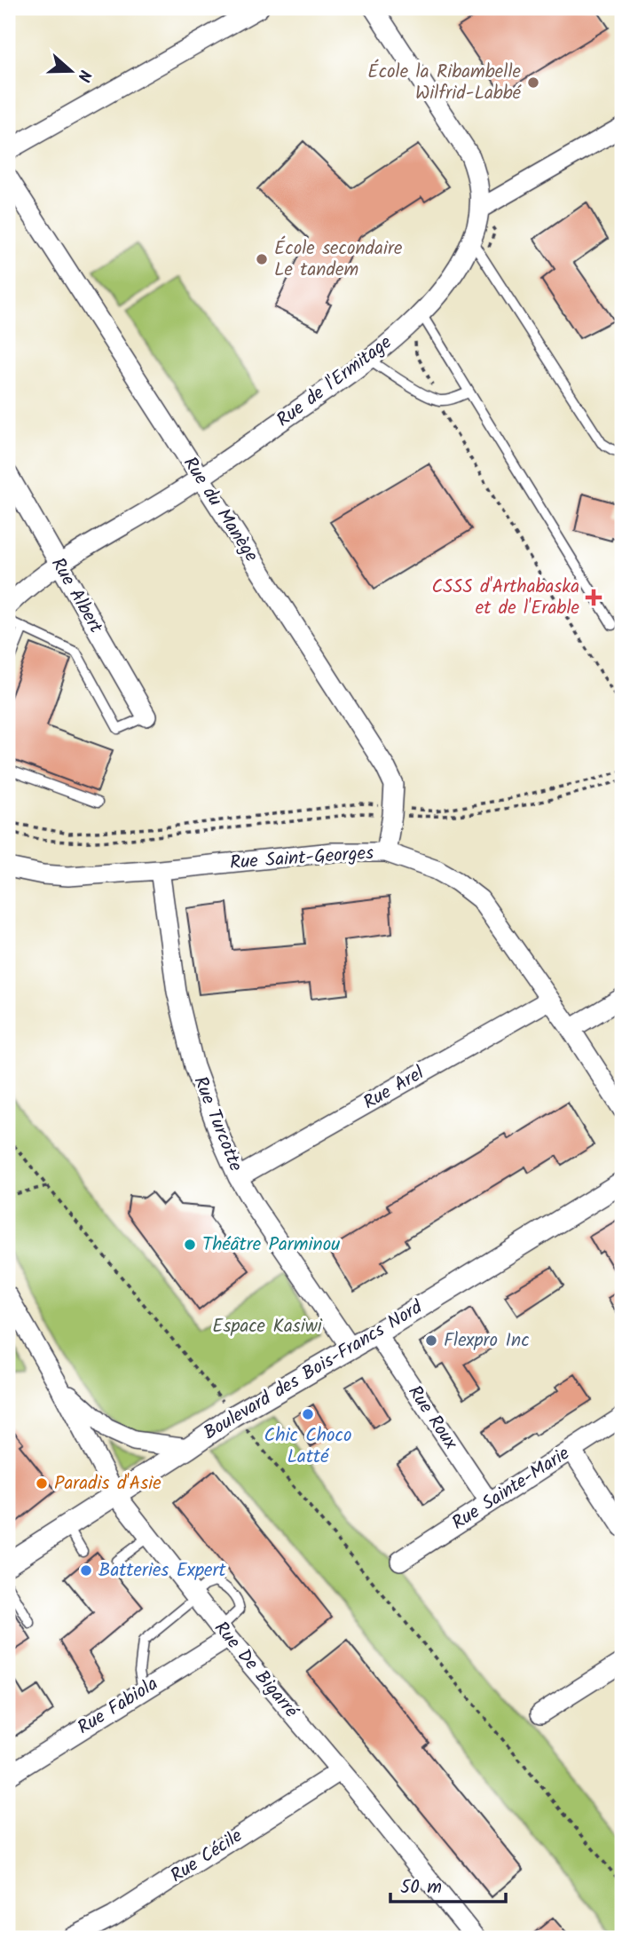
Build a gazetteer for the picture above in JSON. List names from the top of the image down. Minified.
{"streets":{"street":["Rue de l'Ermitage","Rue du Manège","Rue Albert","Rue Saint-Georges","Rue Arel","Rue Turcotte","Boulevard des Bois-Francs Nord","Rue Roux","Rue Sainte-Marie","Rue De Bigarré","Rue Fabiola","Rue Cécile"]},"crossings":[["Rue de l'Ermitage","Rue du Manège"],["Rue de l'Ermitage","Rue Albert"],["Rue du Manège","Rue Saint-Georges"],["Rue Saint-Georges","Rue Arel"],["Rue Saint-Georges","Rue Turcotte"],["Rue Arel","Rue Turcotte"],["Rue Turcotte","Boulevard des Bois-Francs Nord"],["Boulevard des Bois-Francs Nord","Rue Roux"],["Boulevard des Bois-Francs Nord","Rue De Bigarré"],["Rue Roux","Rue Sainte-Marie"],["Rue De Bigarré","Rue Fabiola"],["Rue De Bigarré","Rue Cécile"]],"parks":["Espace Kasiwi"],"places":{"other":["École la Ribambelle Wilfrid-Labbé","École secondaire Le tandem","Théâtre Parminou","Flexpro Inc","Chic Choco Latté","Paradis d'Asie","Batteries Expert"],"health":["CSSS d'Arthabaska et de l'Erable"]},"scale_bar":"50 m","north":"right"}
